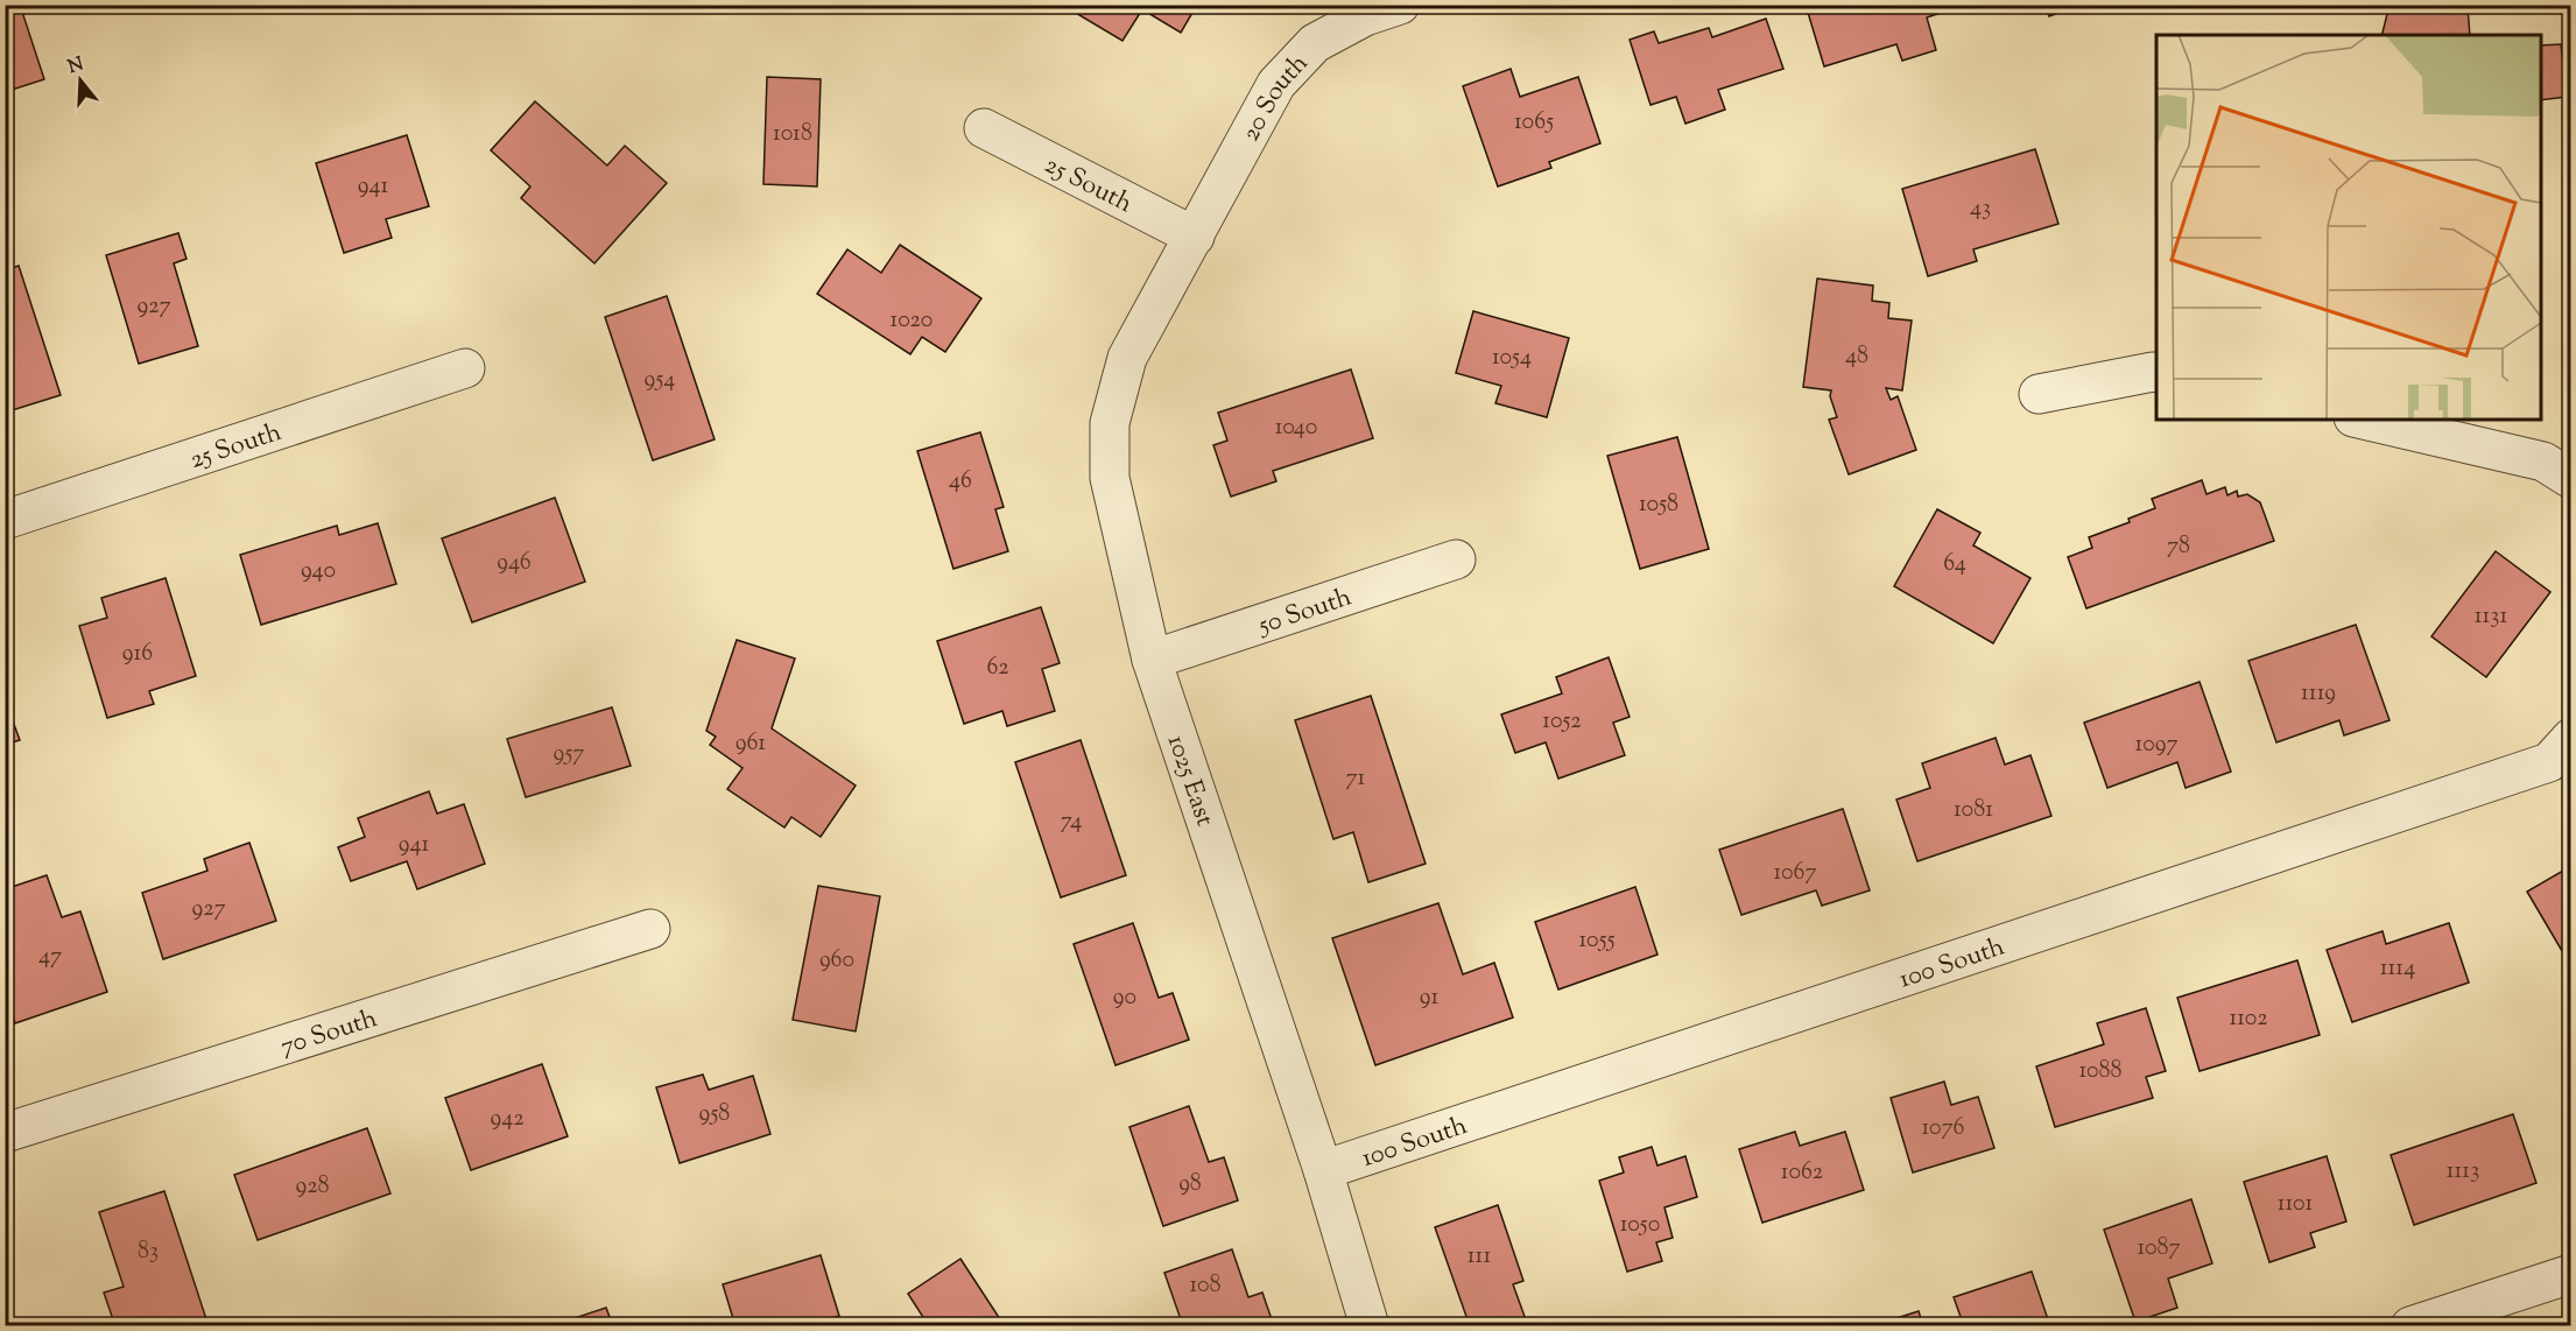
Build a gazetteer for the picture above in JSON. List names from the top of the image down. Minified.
{"streets":{"street":["20 South","25 South","50 South","1025 East","100 South","70 South"]},"crossings":[["20 South","25 South"],["20 South","1025 East"],["25 South","1025 East"],["50 South","1025 East"],["1025 East","100 South"]],"house_numbers":["1065","1018","941","43","927","1020","48","1054","954","1040","46","1058","78","946","64","940","1131","916","62","1119","1052","961","1097","957","71","1081","74","941","1067","927","1055","47","960","1114","90","91","1102","1088","958","942","1076","1113","1062","98","928","1101","1050","1087","83","111","108"],"north":"top"}
